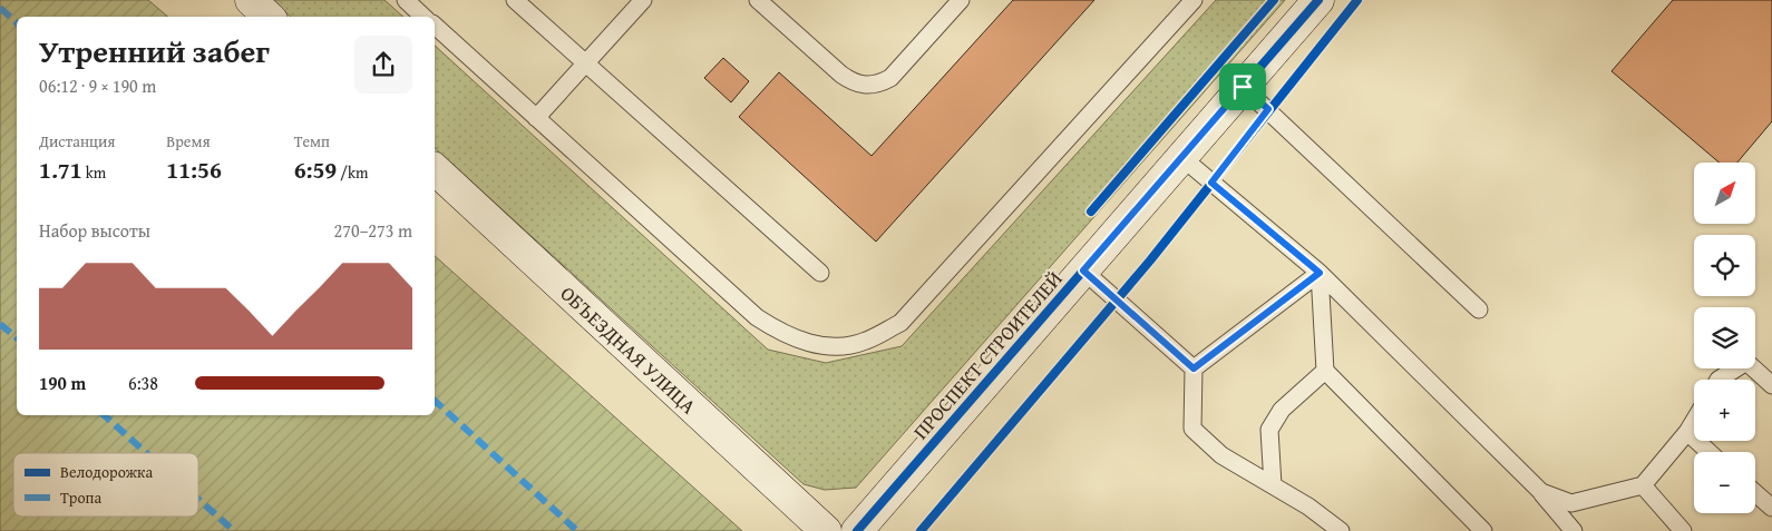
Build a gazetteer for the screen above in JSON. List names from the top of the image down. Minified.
{"streets":{"street":["ОБЪЕЗДНАЯ УЛИЦА","ПРОСПЕКТ СТРОИТЕЛЕЙ"]},"legend":["Велодорожка","Тропа"],"north":"top right","page":{"heading":["Утренний забег","06:12 · 9 × 190 m"],"stats":[["Дистанция","1.71 km"],["Время","11:56"],["Темп","6:59 /km"]],"map_buttons":["+","−"],"chart":["Набор высоты","270–273 m"],"list":[{"name":"190 m","note":"6:38"}]}}
